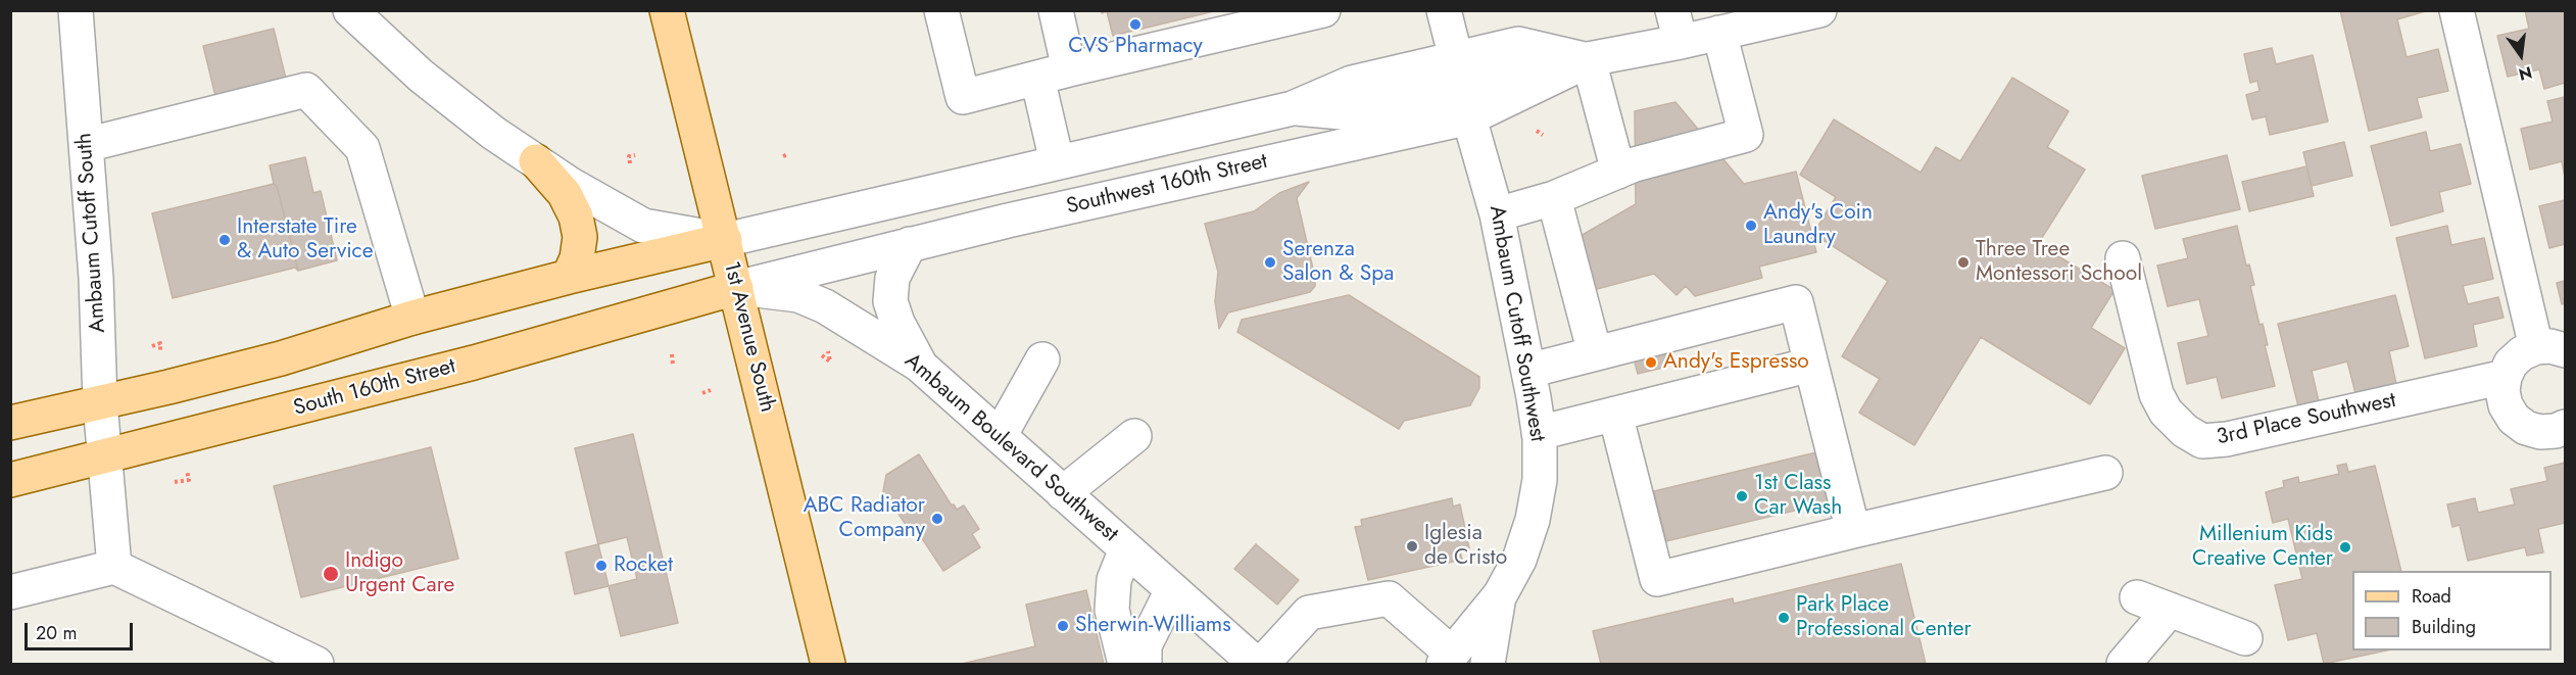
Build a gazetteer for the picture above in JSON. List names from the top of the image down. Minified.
{"streets":{"main road":["1st Avenue South","South 160th Street"],"street":["Southwest 160th Street","Ambaum Cutoff South","Ambaum Cutoff Southwest","3rd Place Southwest","Ambaum Boulevard Southwest"]},"crossings":[["Southwest 160th Street","Ambaum Cutoff Southwest"],["Southwest 160th Street","1st Avenue South"],["Southwest 160th Street","South 160th Street"],["Southwest 160th Street","Ambaum Boulevard Southwest"],["Ambaum Cutoff South","South 160th Street"],["1st Avenue South","South 160th Street"],["1st Avenue South","Ambaum Boulevard Southwest"],["South 160th Street","Ambaum Boulevard Southwest"]],"places":["CVS Pharmacy","Andy's Coin Laundry","Interstate Tire & Auto Service","Serenza Salon & Spa","Three Tree Montessori School","Andy's Espresso","1st Class Car Wash","ABC Radiator Company","Iglesia de Cristo","Millenium Kids Creative Center","Rocket","Indigo Urgent Care","Park Place Professional Center","Sherwin-Williams"],"legend":["Road","Building"],"scale_bar":"20 m","north":"bottom"}
